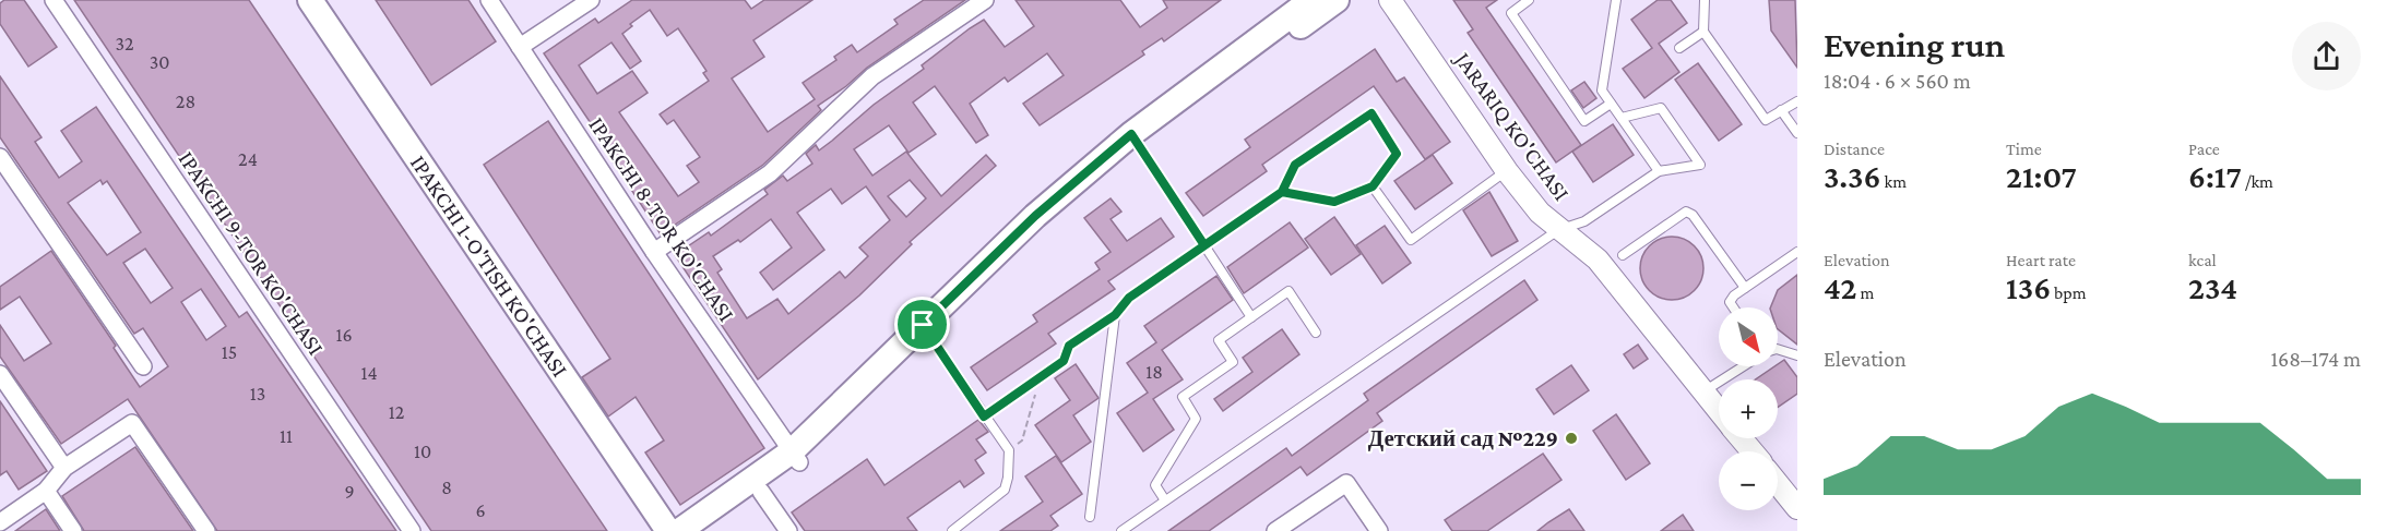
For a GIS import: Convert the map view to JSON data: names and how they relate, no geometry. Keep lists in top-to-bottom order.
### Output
{
  "streets": {
    "main road": ["IPAKCHI 1-O'TISH KO'CHASI"],
    "street": ["JARARIQ KO'CHASI", "IPAKCHI 8-TOR KO'CHASI", "IPAKCHI 9-TOR KO'CHASI"]
  },
  "places": ["Детский сад №229"],
  "house_numbers": [
    "32",
    "30",
    "28",
    "24",
    "16",
    "15",
    "18",
    "14",
    "13",
    "12",
    "11",
    "10",
    "8",
    "9",
    "6"
  ],
  "north": "bottom right",
  "page": {
    "heading": ["Evening run", "18:04 · 6 × 560 m"],
    "stats": [
      ["Distance", "3.36 km"],
      ["Time", "21:07"],
      ["Pace", "6:17 /km"],
      ["Elevation", "42 m"],
      ["Heart rate", "136 bpm"],
      ["kcal", "234"]
    ],
    "map_buttons": ["+", "−"],
    "chart": ["Elevation", "168–174 m"]
  }
}
